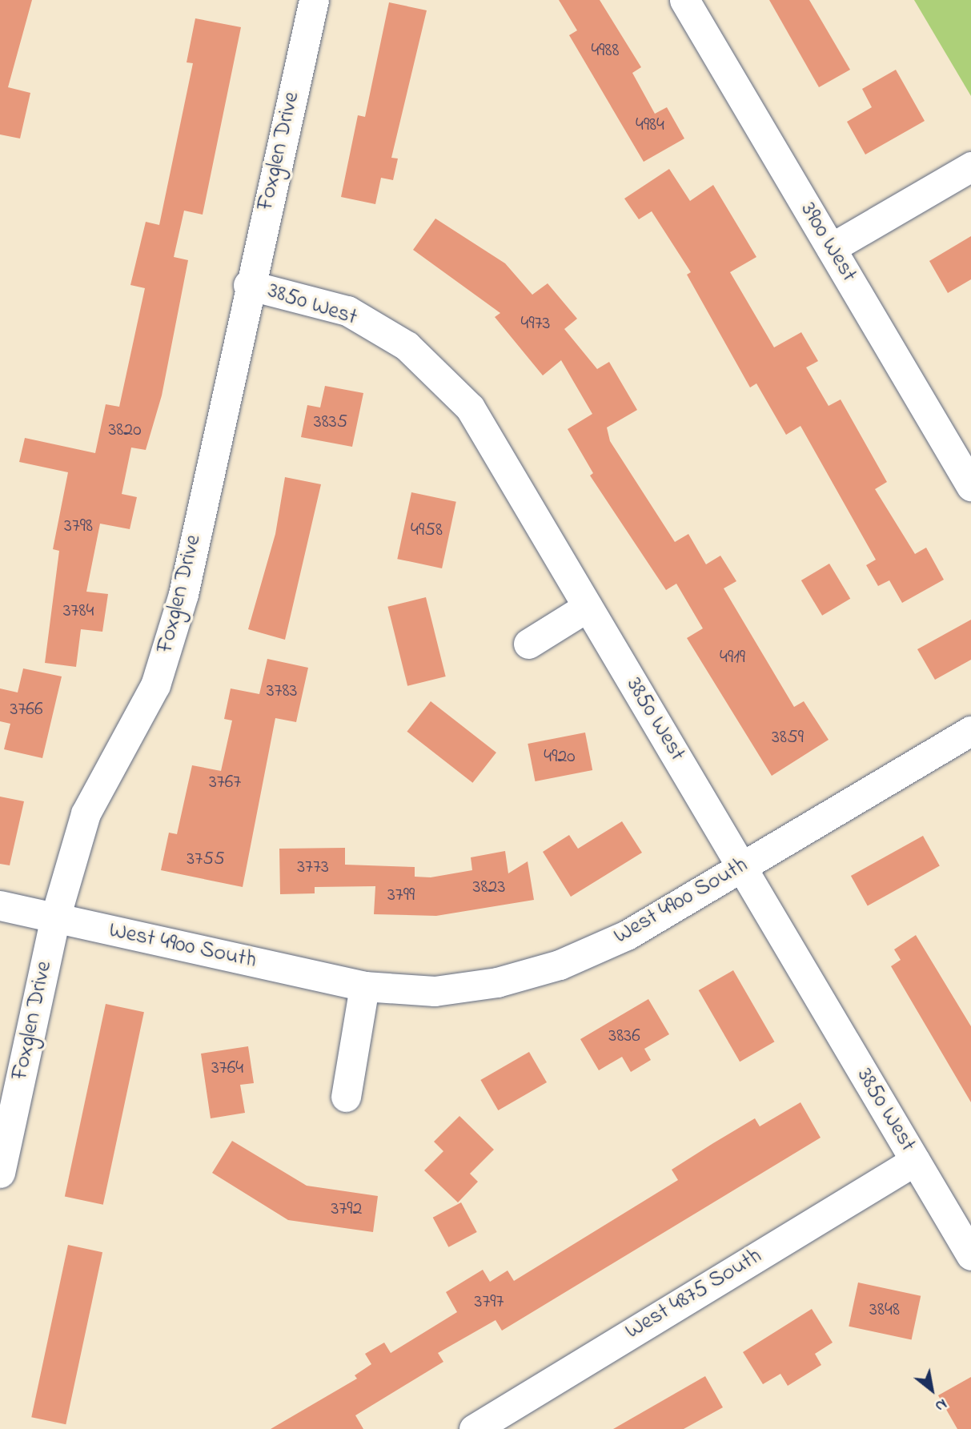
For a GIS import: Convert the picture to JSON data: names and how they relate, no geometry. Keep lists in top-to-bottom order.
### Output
{
  "streets": {
    "street": [
      "Foxglen Drive",
      "3900 West",
      "3850 West",
      "West 4900 South",
      "West 4875 South"
    ]
  },
  "crossings": [
    ["Foxglen Drive", "3850 West"],
    ["Foxglen Drive", "West 4900 South"],
    ["3850 West", "West 4900 South"],
    ["3850 West", "West 4875 South"]
  ],
  "house_numbers": [
    "4988",
    "4984",
    "4973",
    "3835",
    "3820",
    "3798",
    "4958",
    "3784",
    "4919",
    "3783",
    "3766",
    "3859",
    "4920",
    "3767",
    "3755",
    "3773",
    "3823",
    "3799",
    "3836",
    "3764",
    "3792",
    "3797",
    "3848"
  ],
  "north": "bottom right"
}
